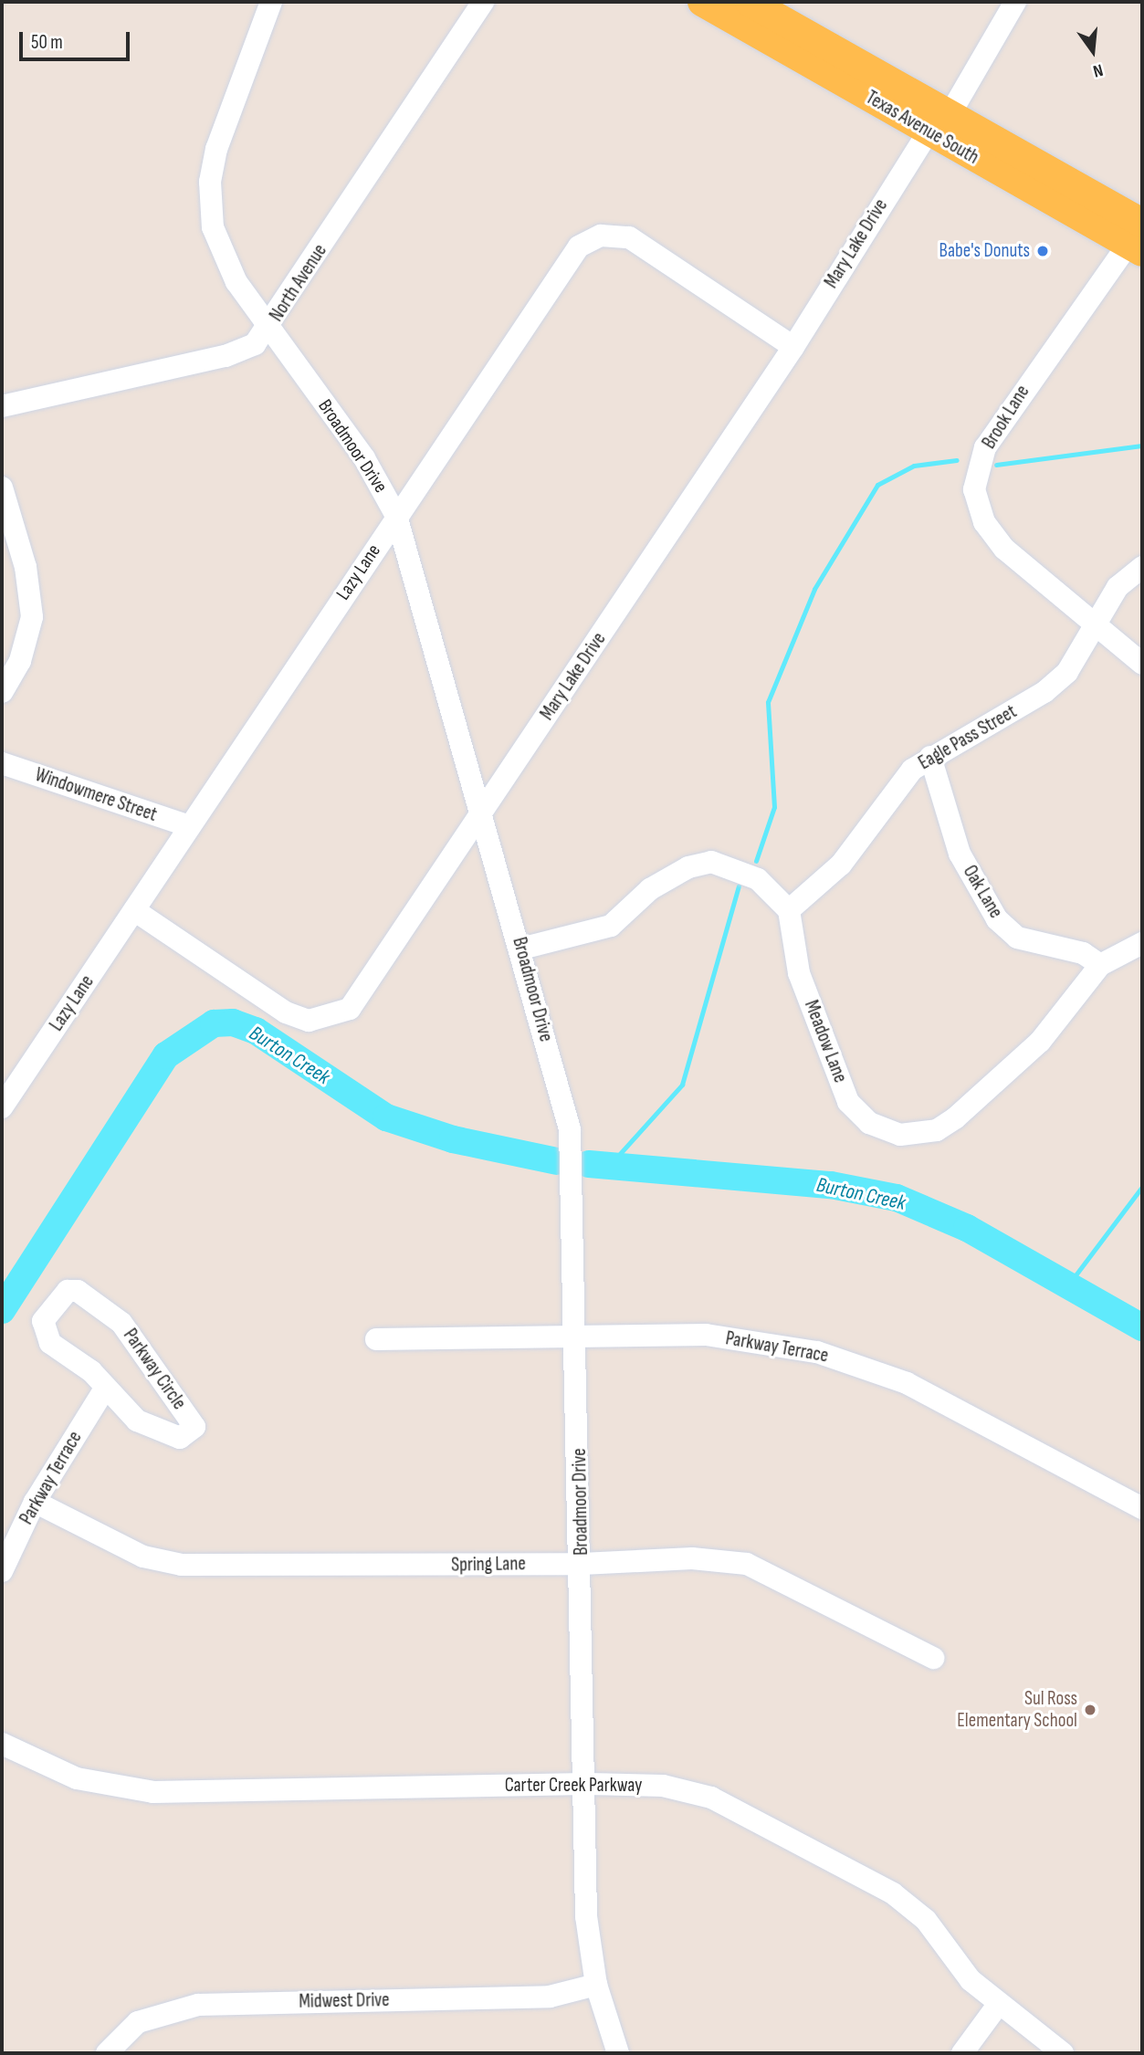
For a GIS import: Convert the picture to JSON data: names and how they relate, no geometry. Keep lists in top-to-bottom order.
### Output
{
  "streets": {
    "main road": ["Texas Avenue South"],
    "street": [
      "Mary Lake Drive",
      "North Avenue",
      "Brook Lane",
      "Broadmoor Drive",
      "Lazy Lane",
      "Eagle Pass Street",
      "Windowmere Street",
      "Oak Lane",
      "Meadow Lane",
      "Parkway Terrace",
      "Parkway Circle",
      "Spring Lane",
      "Carter Creek Parkway",
      "Midwest Drive"
    ]
  },
  "crossings": [
    ["Texas Avenue South", "Mary Lake Drive"],
    ["Texas Avenue South", "Brook Lane"],
    ["Mary Lake Drive", "Broadmoor Drive"],
    ["Mary Lake Drive", "Lazy Lane"],
    ["North Avenue", "Broadmoor Drive"],
    ["Brook Lane", "Eagle Pass Street"],
    ["Broadmoor Drive", "Lazy Lane"],
    ["Broadmoor Drive", "Parkway Terrace"],
    ["Broadmoor Drive", "Spring Lane"],
    ["Broadmoor Drive", "Carter Creek Parkway"],
    ["Broadmoor Drive", "Midwest Drive"],
    ["Lazy Lane", "Windowmere Street"],
    ["Eagle Pass Street", "Oak Lane"],
    ["Eagle Pass Street", "Meadow Lane"],
    ["Oak Lane", "Meadow Lane"],
    ["Parkway Terrace", "Parkway Circle"],
    ["Parkway Terrace", "Spring Lane"]
  ],
  "water": ["Burton Creek"],
  "places": ["Babe's Donuts", "Sul Ross Elementary School"],
  "scale_bar": "50 m",
  "north": "bottom"
}
